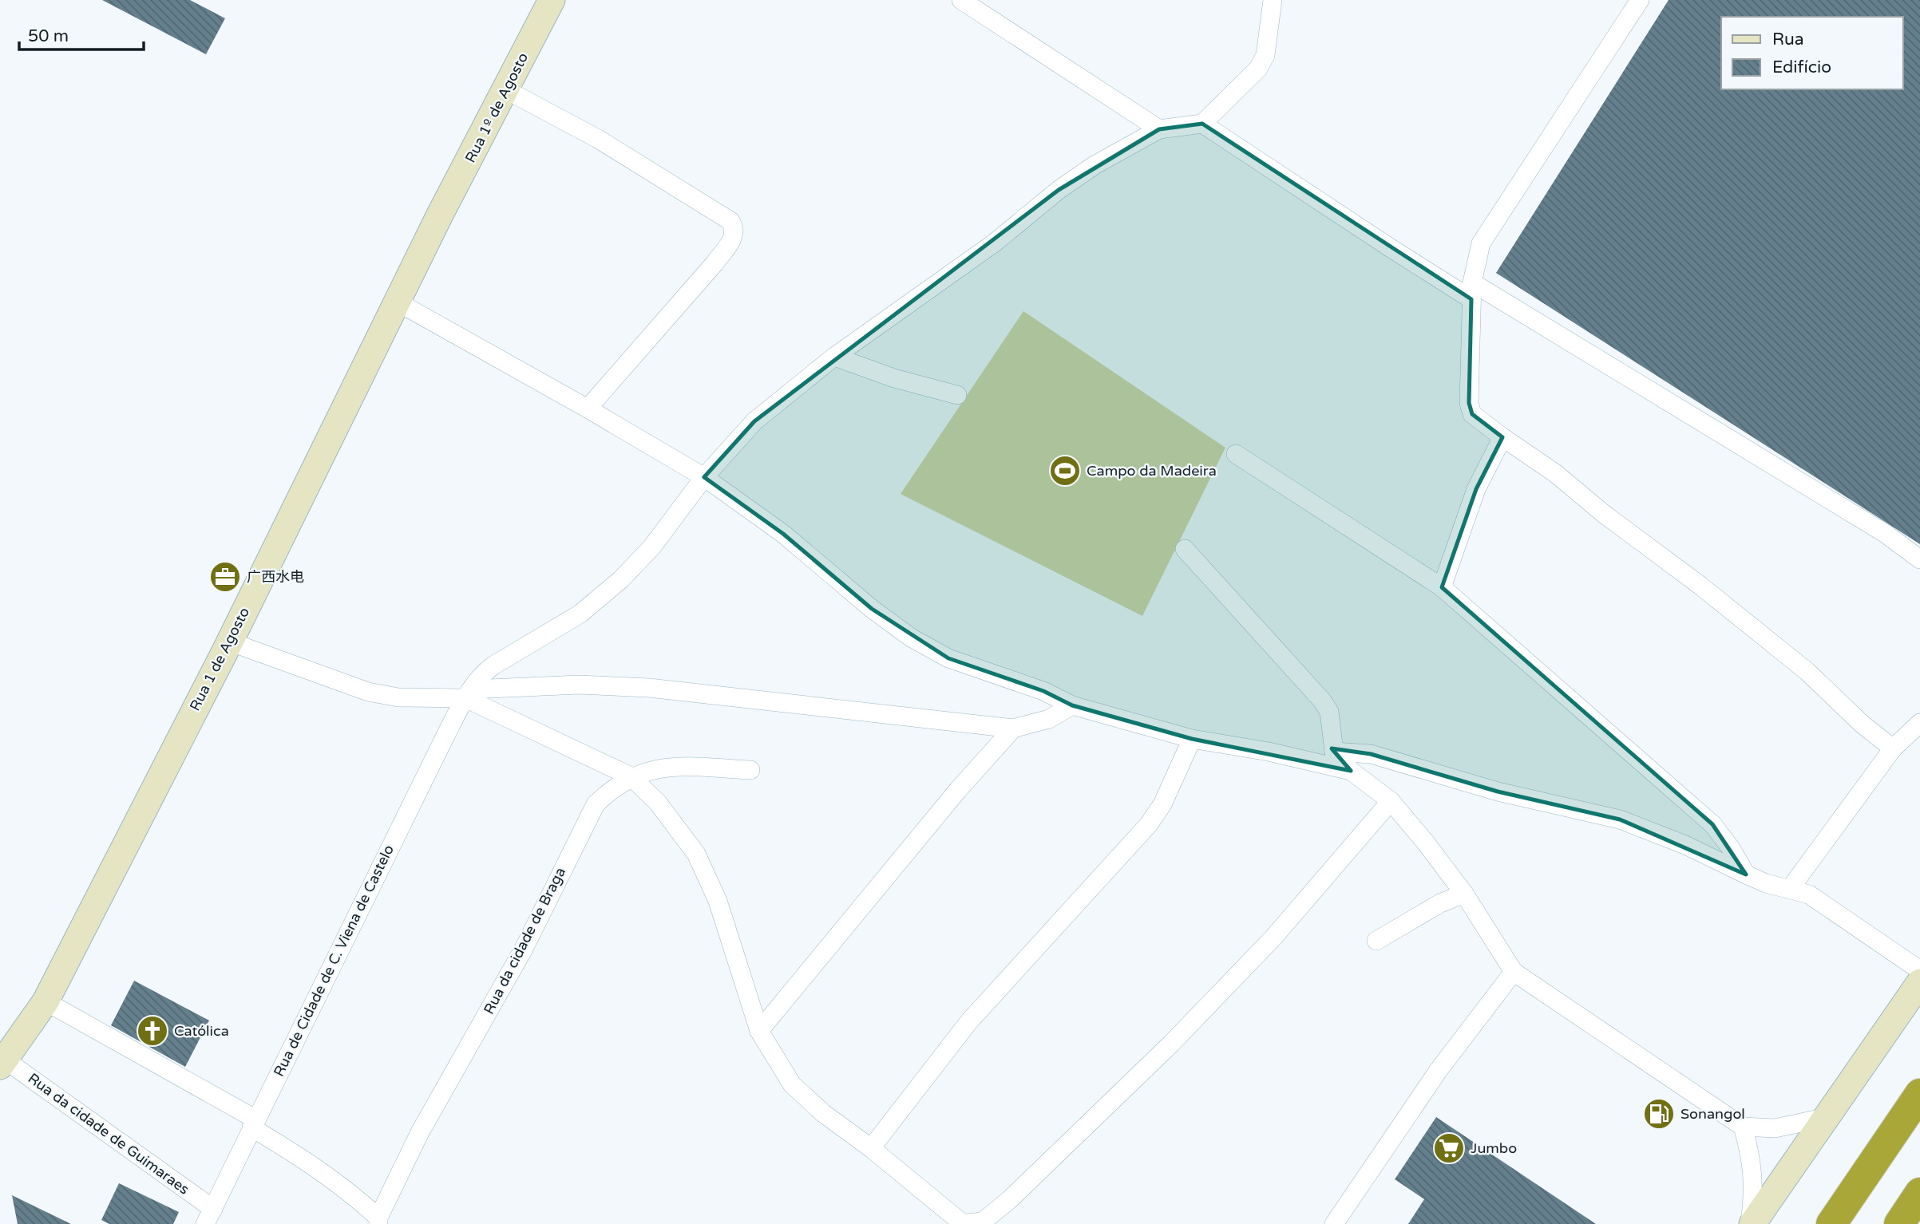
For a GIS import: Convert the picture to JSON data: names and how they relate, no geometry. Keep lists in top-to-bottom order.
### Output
{
  "streets": {
    "main road": ["Rua 1º de Agosto", "Rua 1 de Agosto"],
    "street": ["Rua da cidade de Braga", "Rua de Cidade de C. Viena de Castelo", "Rua da cidade de Guimaraes"]
  },
  "crossings": [
    ["Rua 1º de Agosto", "Rua 1 de Agosto"],
    ["Rua 1 de Agosto", "Rua da cidade de Guimaraes"],
    ["Rua de Cidade de C. Viena de Castelo", "Rua da cidade de Guimaraes"]
  ],
  "places": {
    "sports": ["Campo da Madeira"],
    "office": ["广西水电"],
    "church": ["Católica"],
    "fuel station": ["Sonangol"],
    "supermarket": ["Jumbo"]
  },
  "legend": ["Rua", "Edifício"],
  "scale_bar": "50 m"
}
